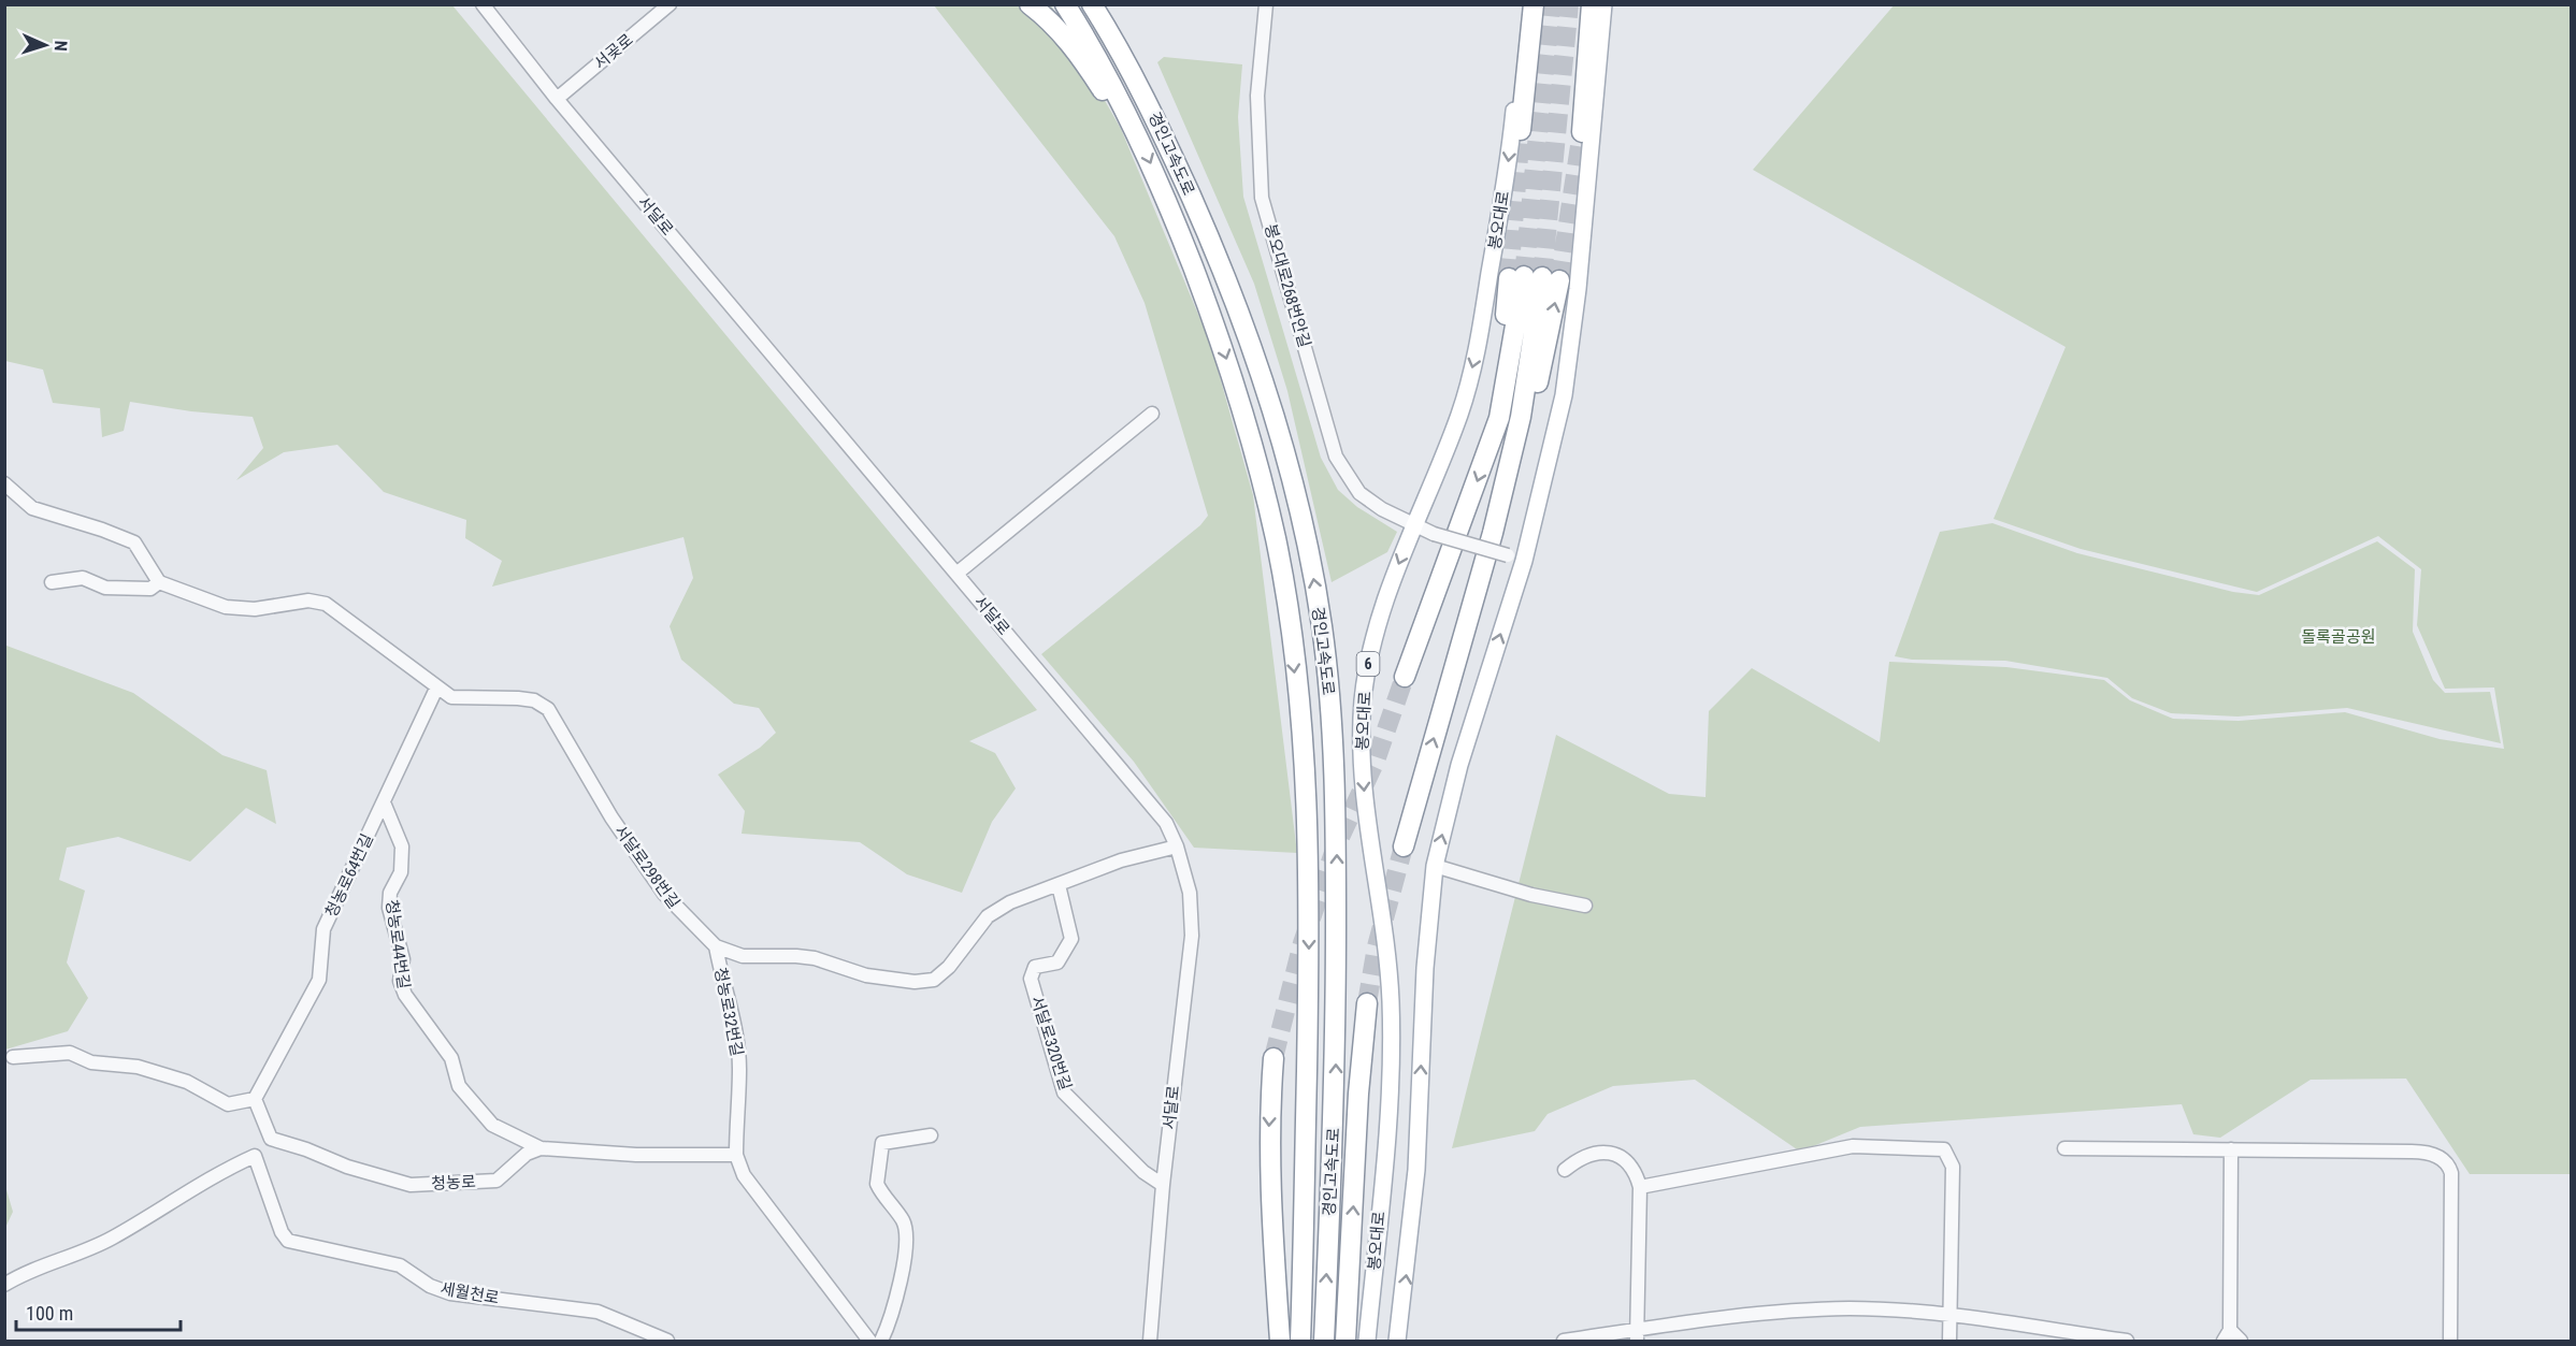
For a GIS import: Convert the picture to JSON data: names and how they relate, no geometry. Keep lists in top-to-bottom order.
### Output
{
  "streets": {
    "highway": ["경인고속도로"],
    "main road": ["봉오대로", "6"],
    "street": [
      "서곶로",
      "서달로",
      "봉오대로268번안길",
      "서달로298번길",
      "청농로64번길",
      "청농로44번길",
      "청농로32번길",
      "서달로320번길",
      "청농로",
      "세월천로"
    ]
  },
  "crossings": [
    ["서곶로", "서달로"],
    ["서달로", "서달로298번길"],
    ["서달로", "서달로320번길"],
    ["봉오대로", "봉오대로268번안길"],
    ["서달로298번길", "청농로64번길"],
    ["서달로298번길", "청농로32번길"],
    ["서달로298번길", "서달로320번길"],
    ["청농로64번길", "청농로44번길"],
    ["청농로44번길", "청농로"]
  ],
  "parks": ["돌록골공원"],
  "scale_bar": "100 m",
  "north": "right"
}
